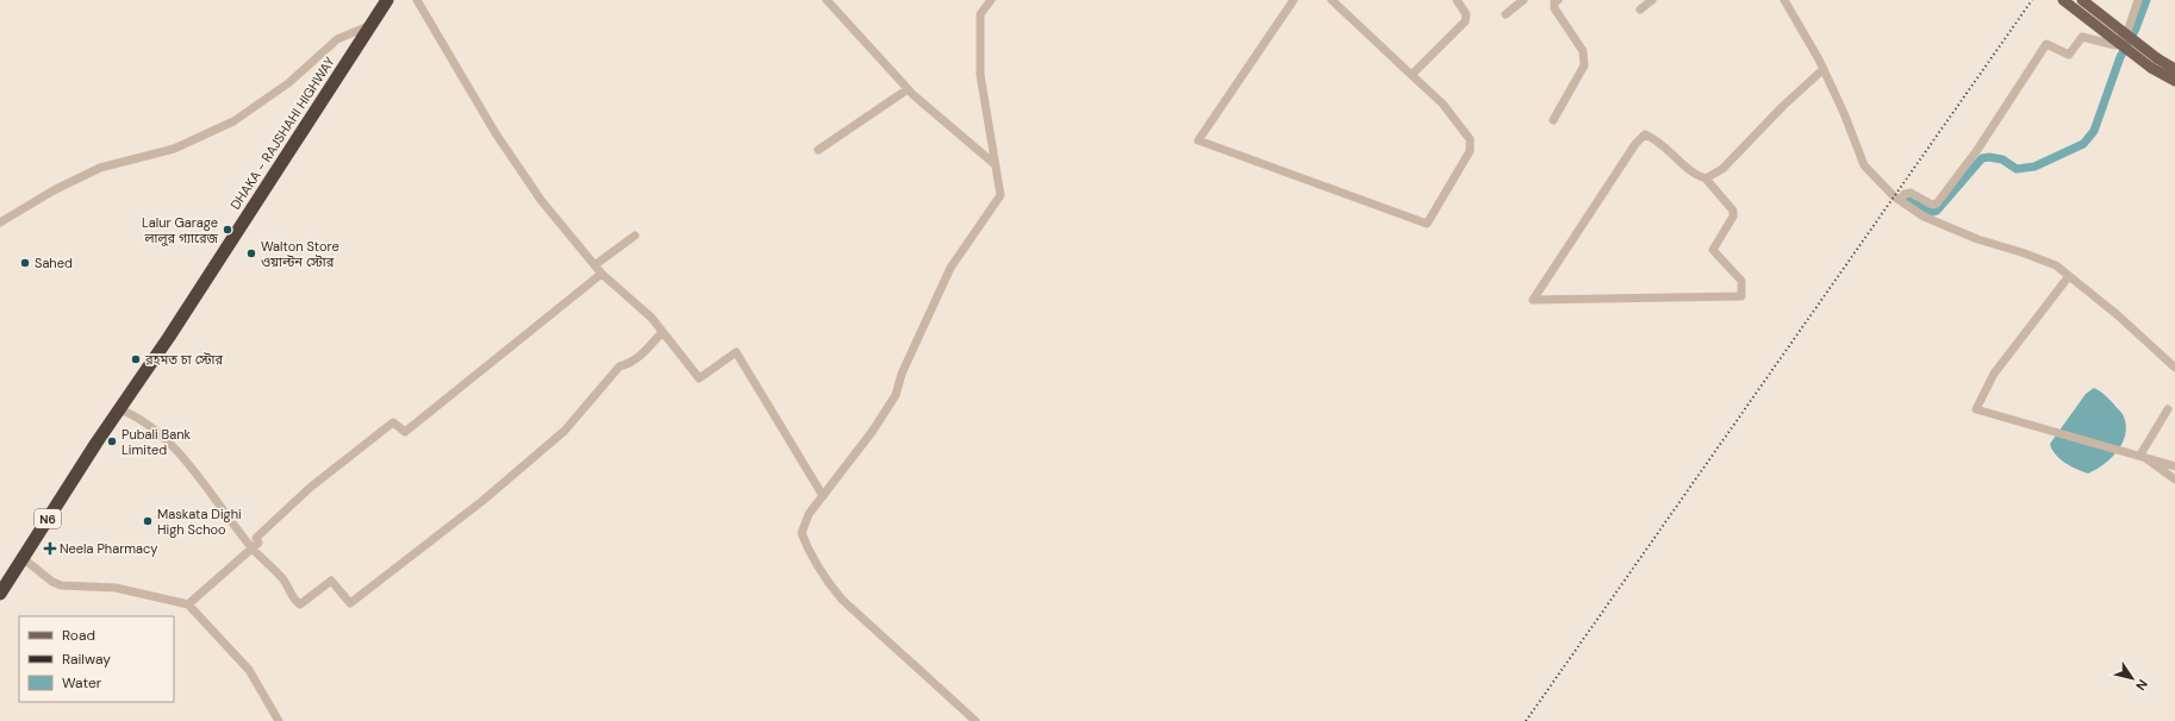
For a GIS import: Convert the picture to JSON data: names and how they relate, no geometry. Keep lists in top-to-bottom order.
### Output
{
  "streets": {
    "highway": ["DHAKA - RAJSHAHI HIGHWAY", "N6"]
  },
  "places": {
    "other": [
      "Lalur Garage লালুর গ্যারেজ",
      "Walton Store ওয়াল্টন স্টোর",
      "Sahed",
      "রহমত চা স্টোর",
      "Pubali Bank Limited",
      "Maskata Dighi High Schoo"
    ],
    "health": ["Neela Pharmacy"]
  },
  "legend": ["Road", "Railway", "Water"],
  "north": "bottom right"
}
